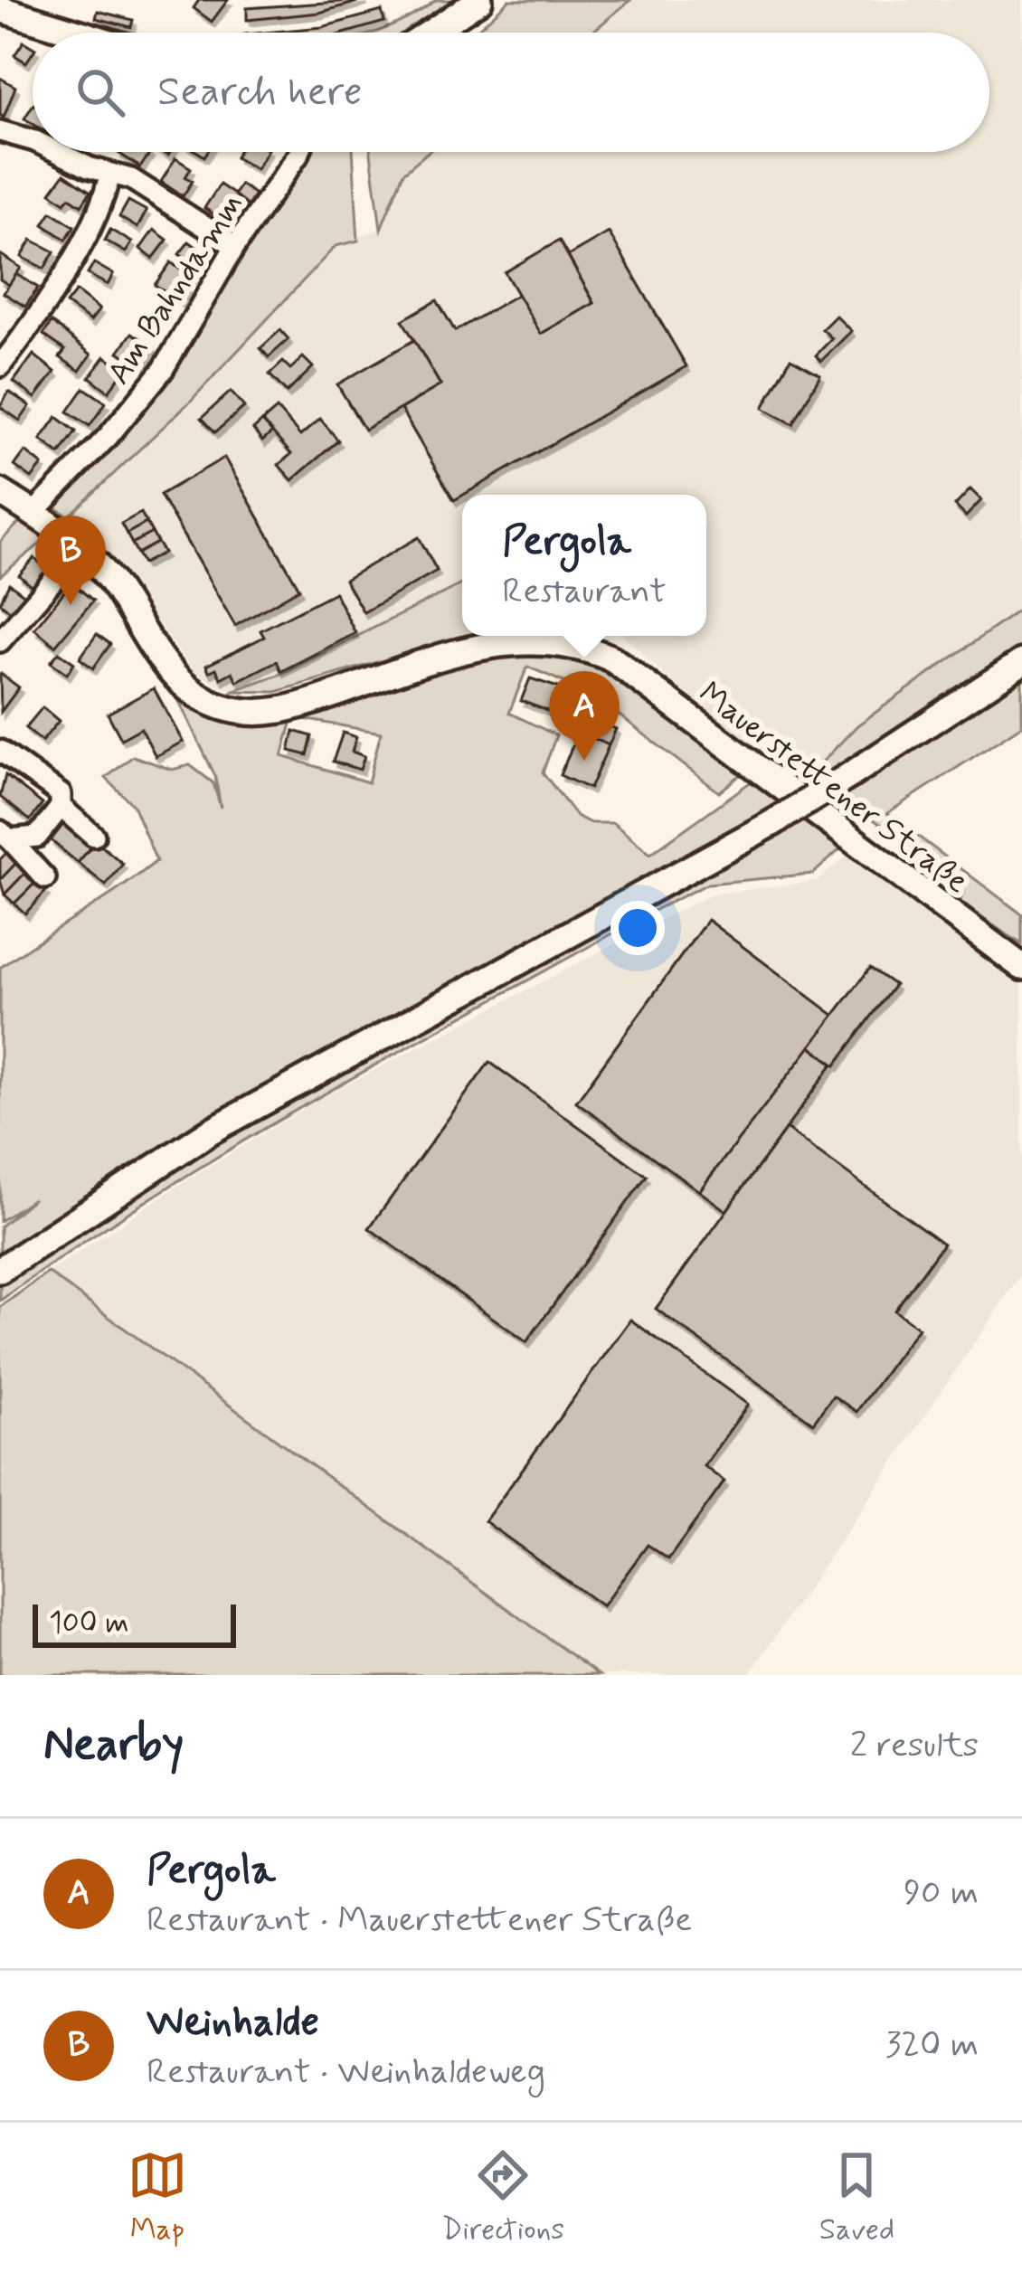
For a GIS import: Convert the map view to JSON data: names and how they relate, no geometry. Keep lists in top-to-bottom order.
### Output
{
  "streets": {
    "main road": ["Mauerstettener Straße"],
    "street": ["Am Bahndamm"]
  },
  "crossings": [
    ["Am Bahndamm", "Mauerstettener Straße"]
  ],
  "scale_bar": "100 m",
  "page": {
    "search": "Search here",
    "popup": ["Pergola", "Restaurant"],
    "pins": ["B", "A"],
    "scale": "100 m",
    "heading": ["Nearby", "2 results"],
    "list": [
      {
        "mark": "A",
        "name": "Pergola",
        "note": "Restaurant · Mauerstettener Straße",
        "value": "90 m"
      },
      {
        "mark": "B",
        "name": "Weinhalde",
        "note": "Restaurant · Weinhaldeweg",
        "value": "320 m"
      }
    ],
    "nav": ["Map", "Directions", "Saved"]
  }
}
